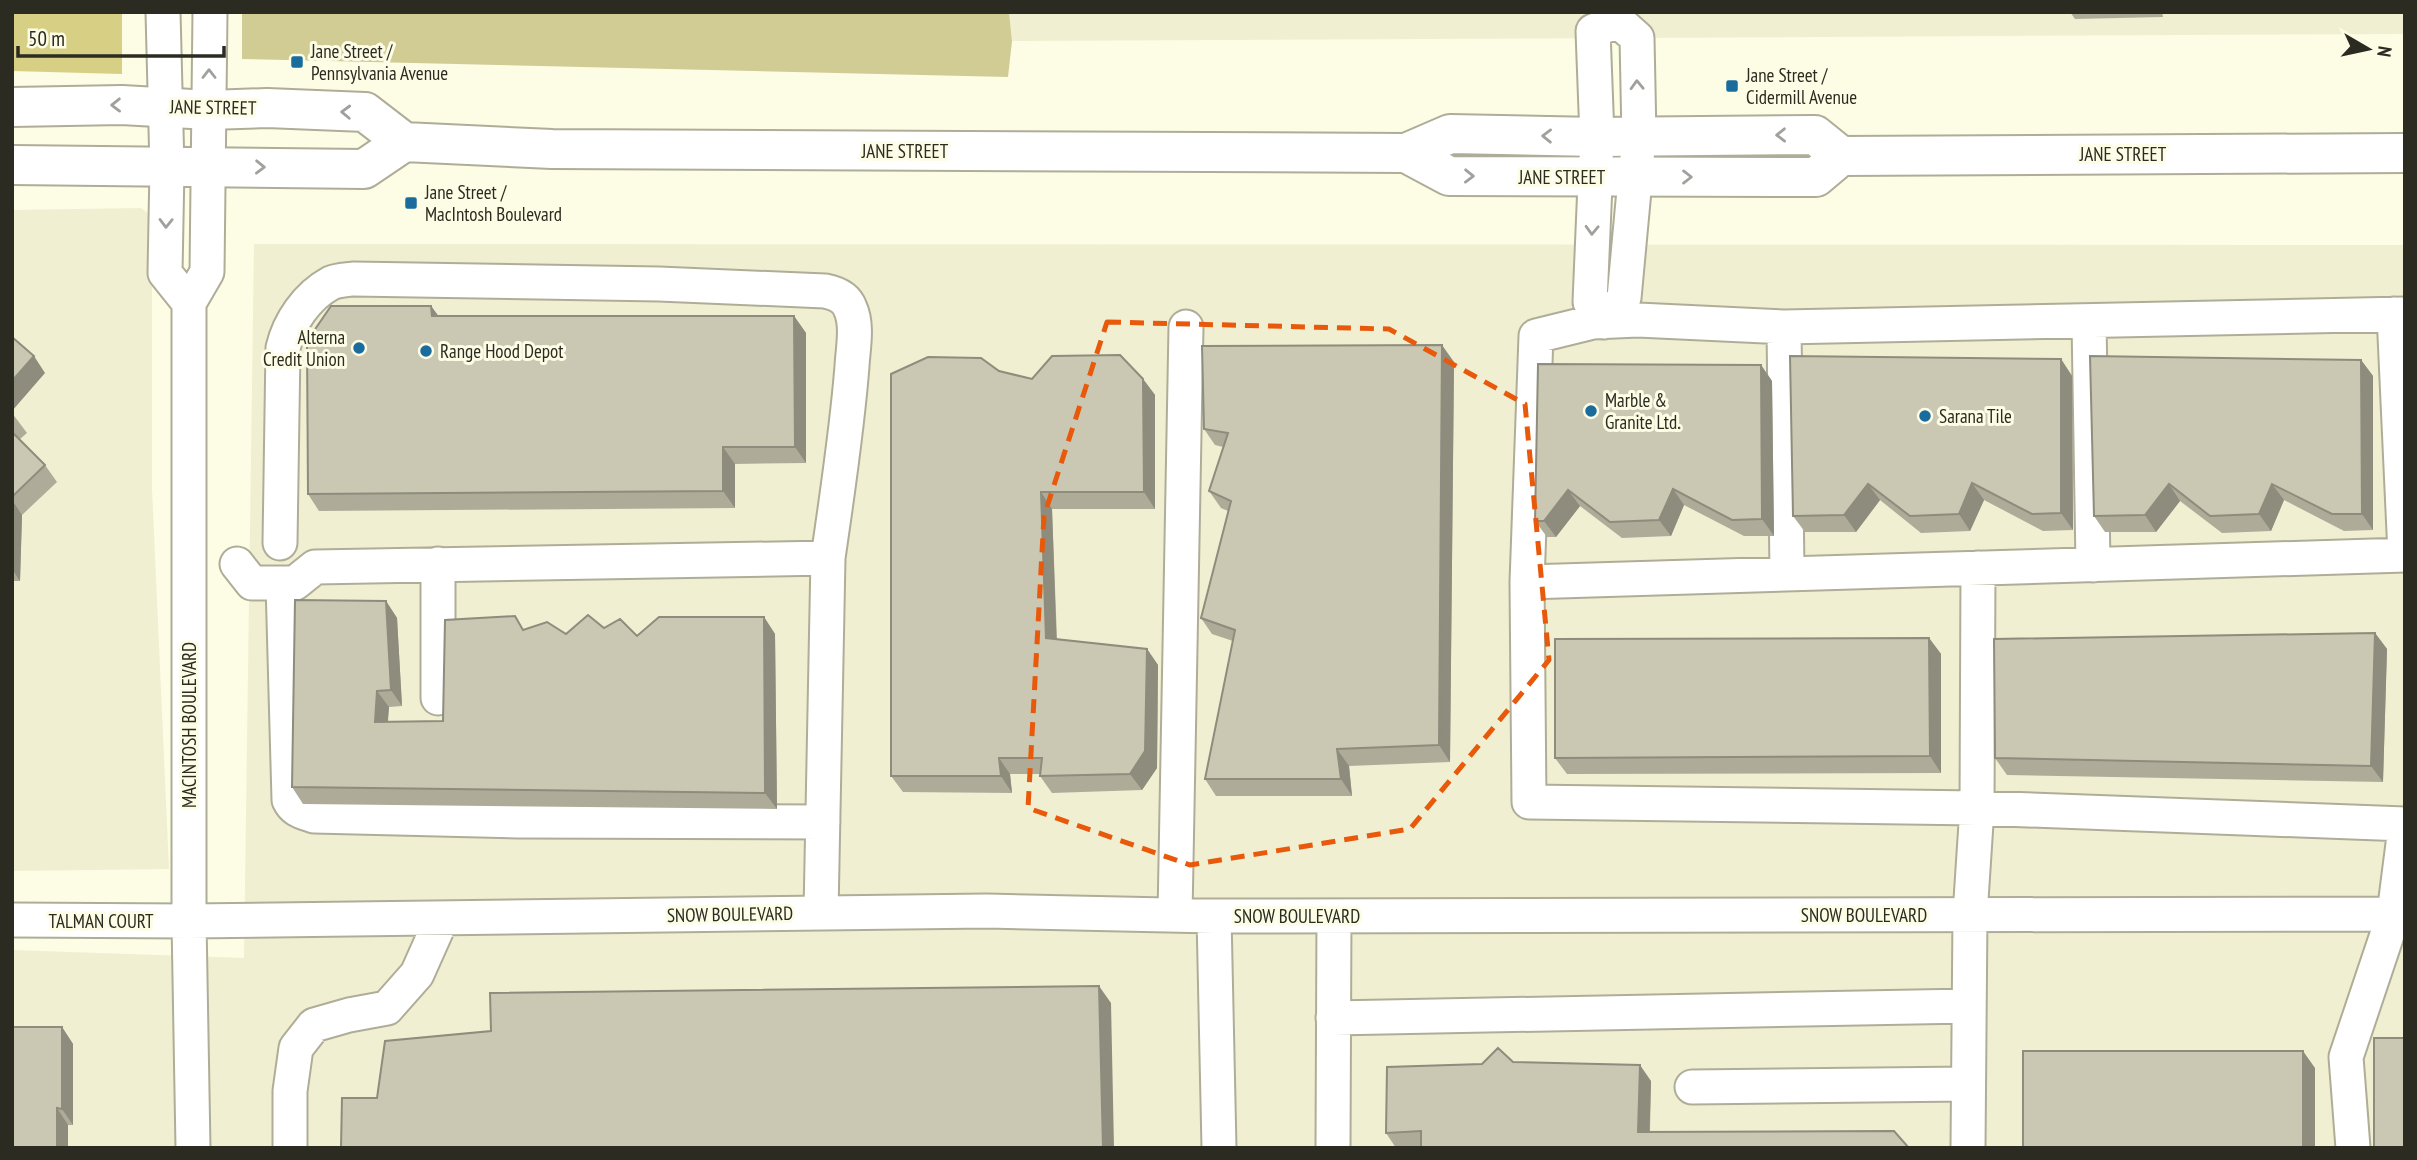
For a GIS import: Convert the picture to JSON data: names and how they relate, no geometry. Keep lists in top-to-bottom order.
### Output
{
  "streets": {
    "main road": ["JANE STREET"],
    "street": ["MACINTOSH BOULEVARD", "SNOW BOULEVARD", "TALMAN COURT"]
  },
  "crossings": [
    ["MACINTOSH BOULEVARD", "SNOW BOULEVARD"],
    ["MACINTOSH BOULEVARD", "TALMAN COURT"],
    ["SNOW BOULEVARD", "TALMAN COURT"]
  ],
  "places": {
    "transit": ["Jane Street / Pennsylvania Avenue", "Jane Street / Cidermill Avenue", "Jane Street / MacIntosh Boulevard"],
    "other": [
      "Alterna Credit Union",
      "Range Hood Depot",
      "Marble & Granite Ltd.",
      "Sarana Tile"
    ]
  },
  "scale_bar": "50 m",
  "north": "right"
}
